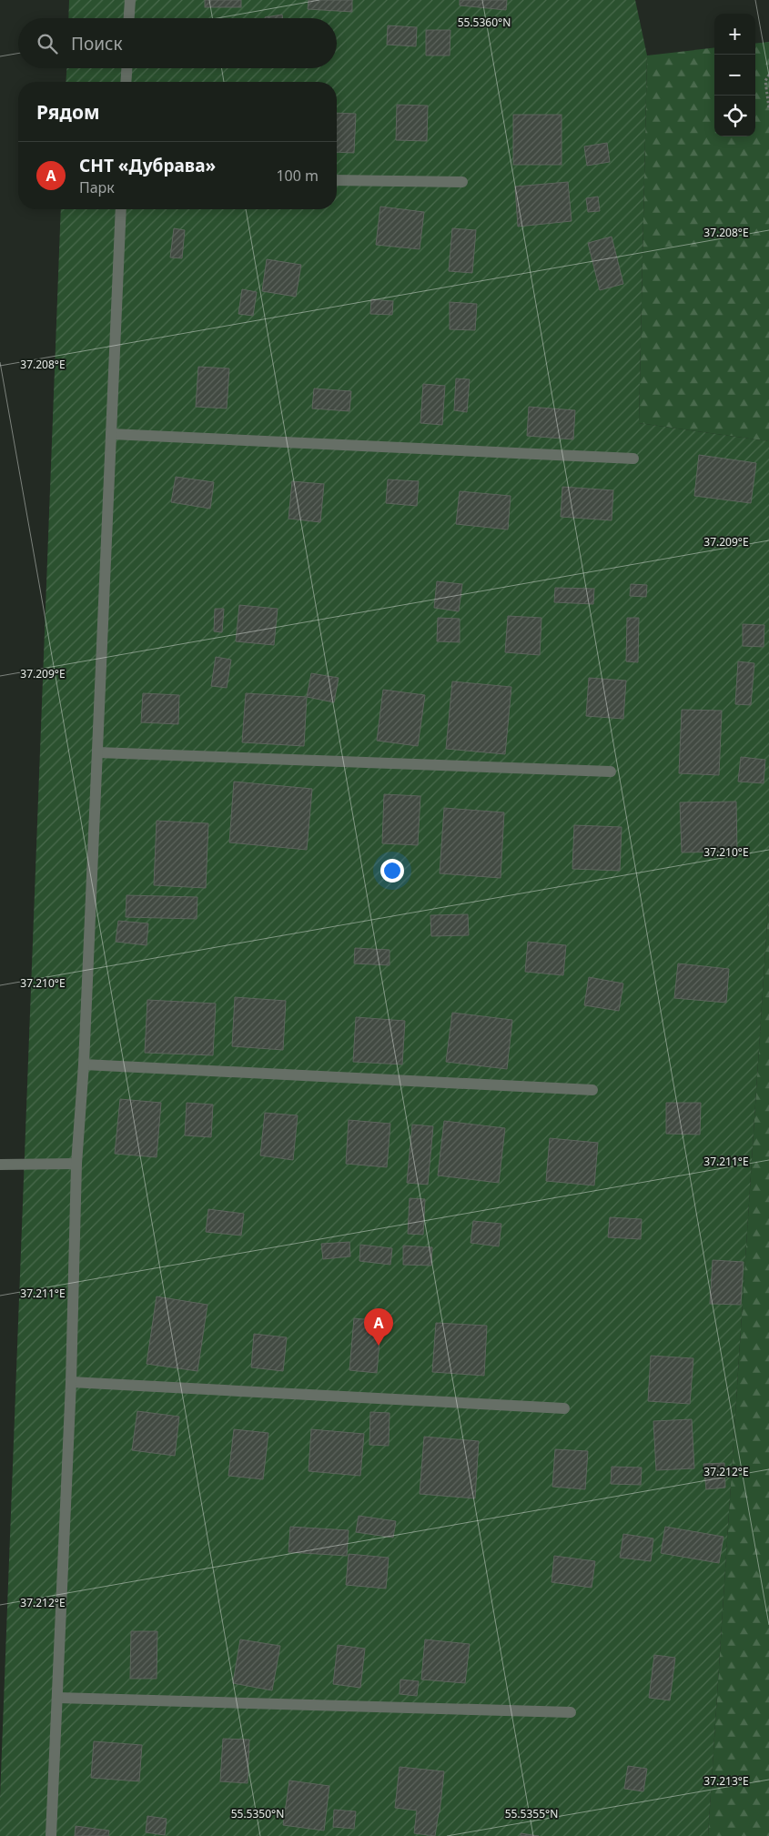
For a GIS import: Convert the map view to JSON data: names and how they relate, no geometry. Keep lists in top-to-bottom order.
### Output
{
  "page": {
    "map_buttons": ["+", "−"],
    "search": "Поиск",
    "heading": "Рядом",
    "list": [
      {
        "mark": "A",
        "name": "СНТ «Дубрава»",
        "note": "Парк",
        "value": "100 m"
      }
    ],
    "pins": "A"
  },
  "coordinates": [
    "55.5360°N",
    "37.208°E",
    "37.209°E",
    "37.210°E",
    "37.211°E",
    "37.212°E",
    "37.213°E",
    "55.5350°N",
    "55.5355°N"
  ]
}
